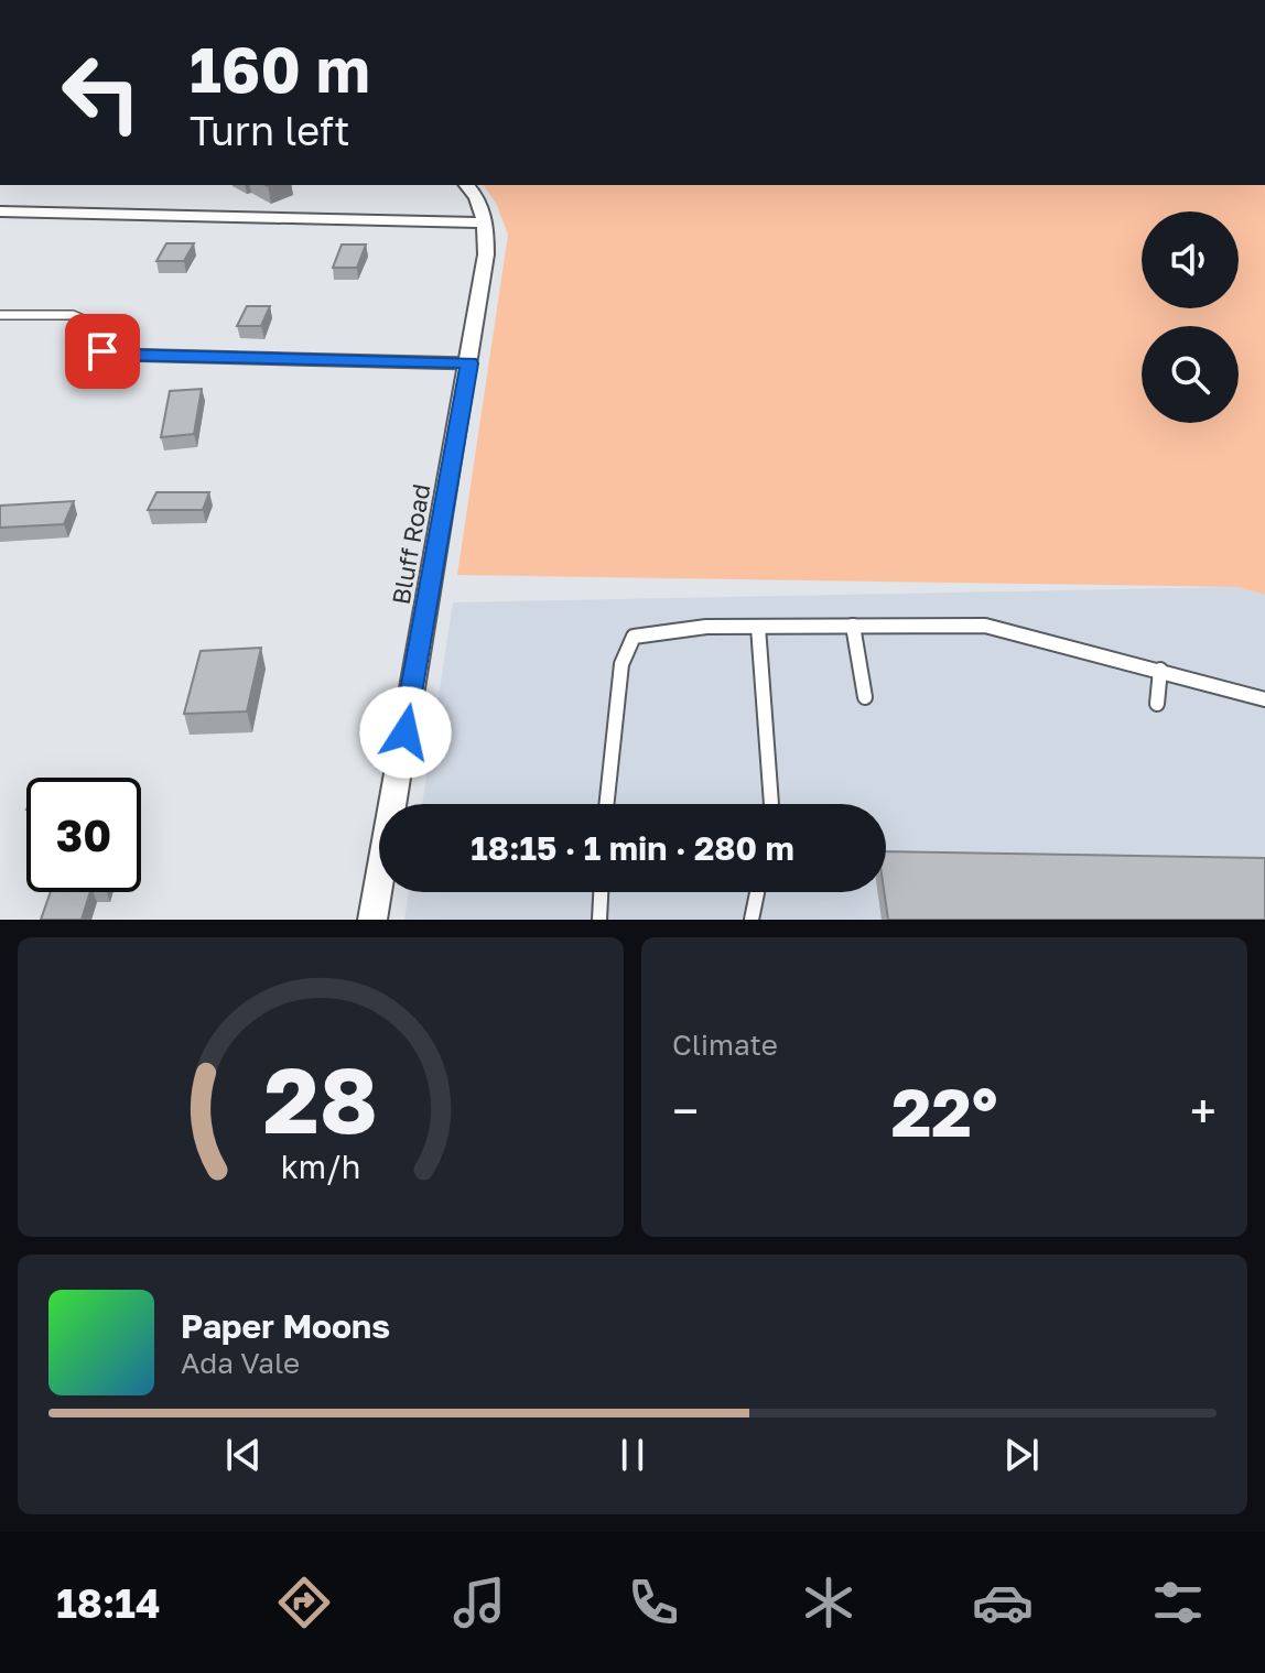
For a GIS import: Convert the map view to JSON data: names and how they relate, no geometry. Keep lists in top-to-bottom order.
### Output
{
  "streets": {
    "street": ["Bluff Road"]
  },
  "page": {
    "turn": ["160 m", "Turn left"],
    "limit": "30",
    "trip": "18:15 · 1 min · 280 m",
    "tile": "Climate",
    "heat": ["−", "22°", "+"],
    "song": ["Paper Moons", "Ada Vale"],
    "tabs": "18:14",
    "gauge": ["28", "km/h"]
  }
}
